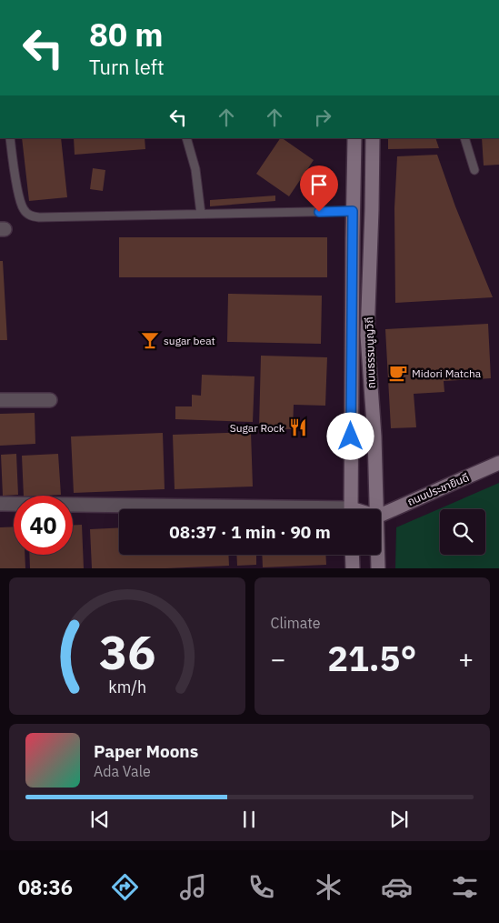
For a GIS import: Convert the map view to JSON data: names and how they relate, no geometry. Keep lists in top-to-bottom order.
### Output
{
  "streets": {
    "street": ["ถนนธรรมนูญวิถี", "ถนนประชายินดี"]
  },
  "places": {
    "bar": ["sugar beat"],
    "cafe": ["Midori Matcha"],
    "restaurant": ["Sugar Rock"]
  },
  "page": {
    "turn": ["80 m", "Turn left"],
    "limit": "40",
    "trip": "08:37 · 1 min · 90 m",
    "tile": "Climate",
    "heat": ["−", "21.5°", "+"],
    "song": ["Paper Moons", "Ada Vale"],
    "tabs": "08:36",
    "gauge": ["36", "km/h"]
  }
}
